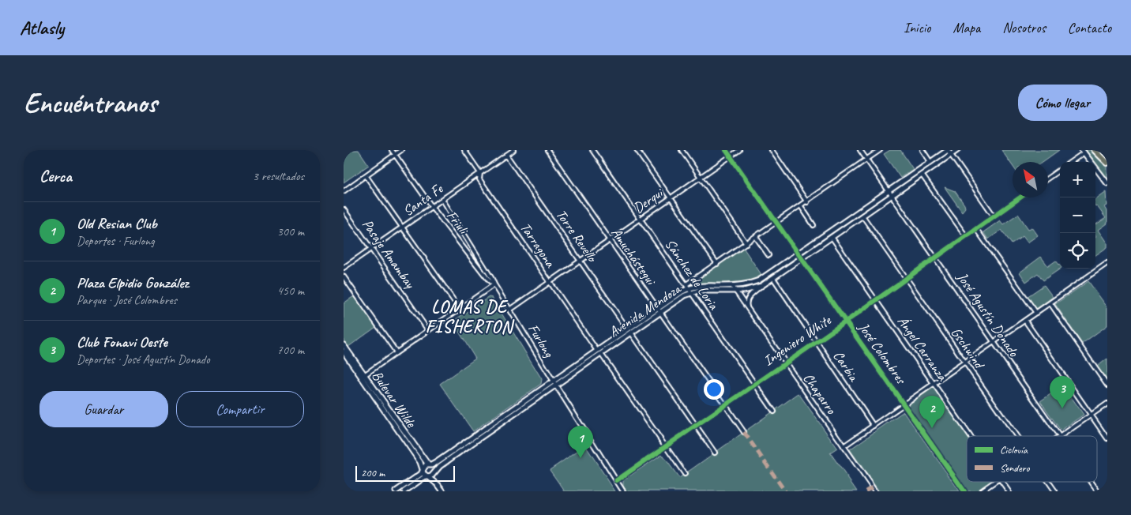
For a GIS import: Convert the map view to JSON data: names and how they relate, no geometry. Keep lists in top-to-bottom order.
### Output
{
  "streets": {
    "main road": ["Avenida Mendoza", "Bulevar Wilde"],
    "street": [
      "Santa Fe",
      "Derqui",
      "Friuli",
      "Torre Revello",
      "Tarragona",
      "Pasaje Amambay",
      "Amuchástegui",
      "Sánchez de Loria",
      "José Agustín Donado",
      "Furlong",
      "Ingeniero White",
      "Gschwind",
      "Ángel Carranza",
      "José Colombres",
      "Carbia",
      "Chaparro"
    ]
  },
  "crossings": [
    ["Santa Fe", "Friuli"],
    ["Santa Fe", "Torre Revello"],
    ["Santa Fe", "Tarragona"],
    ["Santa Fe", "Pasaje Amambay"],
    ["Santa Fe", "Furlong"],
    ["Derqui", "Torre Revello"],
    ["Derqui", "Tarragona"],
    ["Derqui", "Amuchástegui"],
    ["Derqui", "Sánchez de Loria"],
    ["Derqui", "Furlong"],
    ["Derqui", "José Colombres"],
    ["Friuli", "Furlong"],
    ["Torre Revello", "Avenida Mendoza"],
    ["Torre Revello", "Ingeniero White"],
    ["Tarragona", "Avenida Mendoza"],
    ["Tarragona", "Ingeniero White"],
    ["Amuchástegui", "Avenida Mendoza"],
    ["Amuchástegui", "Ingeniero White"],
    ["Sánchez de Loria", "Avenida Mendoza"],
    ["Sánchez de Loria", "Ingeniero White"],
    ["Avenida Mendoza", "José Agustín Donado"],
    ["Avenida Mendoza", "Furlong"],
    ["Avenida Mendoza", "Gschwind"],
    ["Avenida Mendoza", "Ángel Carranza"],
    ["Avenida Mendoza", "José Colombres"],
    ["Avenida Mendoza", "Carbia"],
    ["Avenida Mendoza", "Chaparro"],
    ["Avenida Mendoza", "Bulevar Wilde"],
    ["José Agustín Donado", "Ingeniero White"],
    ["Furlong", "Ingeniero White"],
    ["Ingeniero White", "Gschwind"],
    ["Ingeniero White", "Ángel Carranza"],
    ["Ingeniero White", "José Colombres"],
    ["Ingeniero White", "Carbia"],
    ["Ingeniero White", "Chaparro"]
  ],
  "districts": ["LOMAS DE FISHERTON"],
  "legend": ["Ciclovía", "Sendero"],
  "scale_bar": "200 m",
  "north": "top left",
  "page": {
    "header": "Atlasly",
    "nav": [
      "Inicio",
      "Mapa",
      "Nosotros",
      "Contacto"
    ],
    "buttons": [
      "Cómo llegar",
      ["Guardar", "Compartir"]
    ],
    "title": "Encuéntranos",
    "heading": ["Cerca", "3 resultados"],
    "map_buttons": ["+", "−"],
    "list": [
      {
        "mark": "1",
        "name": "Old Resian Club",
        "note": "Deportes · Furlong",
        "value": "300 m"
      },
      {
        "mark": "2",
        "name": "Plaza Elpidio González",
        "note": "Parque · José Colombres",
        "value": "450 m"
      },
      {
        "mark": "3",
        "name": "Club Fonavi Oeste",
        "note": "Deportes · José Agustín Donado",
        "value": "700 m"
      }
    ],
    "pins": ["3", "2", "1"],
    "scale": "200 m"
  }
}
